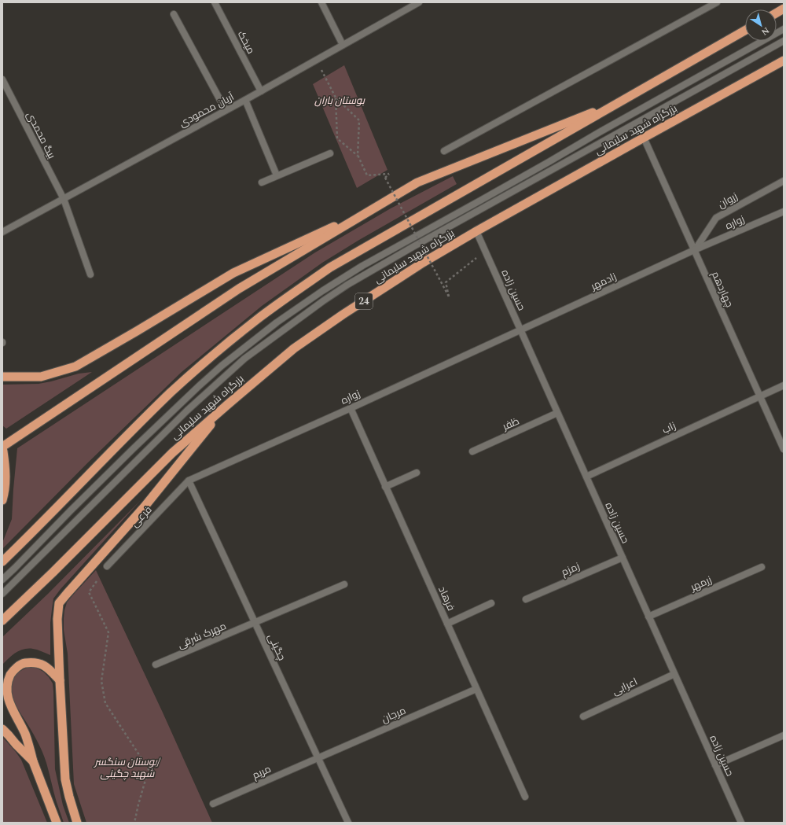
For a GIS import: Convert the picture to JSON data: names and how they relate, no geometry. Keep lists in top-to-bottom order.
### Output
{
  "streets": {
    "highway": ["بزرگراه شهید سلیمانی", "24"],
    "street": [
      "میخک",
      "آریان محمودی",
      "بیگ محمدی",
      "زروان",
      "زواره",
      "زادمهر",
      "چهاردهم",
      "حسین زاده",
      "ظفر",
      "زاب",
      "فرعی",
      "زمزم",
      "زرمهر",
      "فرهاد",
      "مهرک شرقی",
      "چگینی",
      "اعرابی",
      "مرجان",
      "مریم"
    ]
  },
  "crossings": [
    ["میخک", "آریان محمودی"],
    ["آریان محمودی", "بیگ محمدی"],
    ["بزرگراه شهید سلیمانی", "چهاردهم"],
    ["بزرگراه شهید سلیمانی", "حسین زاده"],
    ["زروان", "زواره"],
    ["زروان", "زادمهر"],
    ["زروان", "چهاردهم"],
    ["زواره", "زادمهر"],
    ["زواره", "چهاردهم"],
    ["زواره", "حسین زاده"],
    ["زواره", "فرعی"],
    ["زواره", "فرهاد"],
    ["زواره", "چگینی"],
    ["زادمهر", "چهاردهم"],
    ["زادمهر", "حسین زاده"],
    ["چهاردهم", "زاب"],
    ["حسین زاده", "ظفر"],
    ["حسین زاده", "زاب"],
    ["حسین زاده", "زمزم"],
    ["حسین زاده", "زرمهر"],
    ["حسین زاده", "اعرابی"],
    ["فرعی", "چگینی"],
    ["فرهاد", "مرجان"],
    ["مهرک شرقی", "چگینی"],
    ["چگینی", "مرجان"],
    ["چگینی", "مریم"],
    ["مرجان", "مریم"]
  ],
  "parks": ["بوستان باران", "بوستان سنگسر/ شهید چگینی"],
  "north": "bottom right"
}
